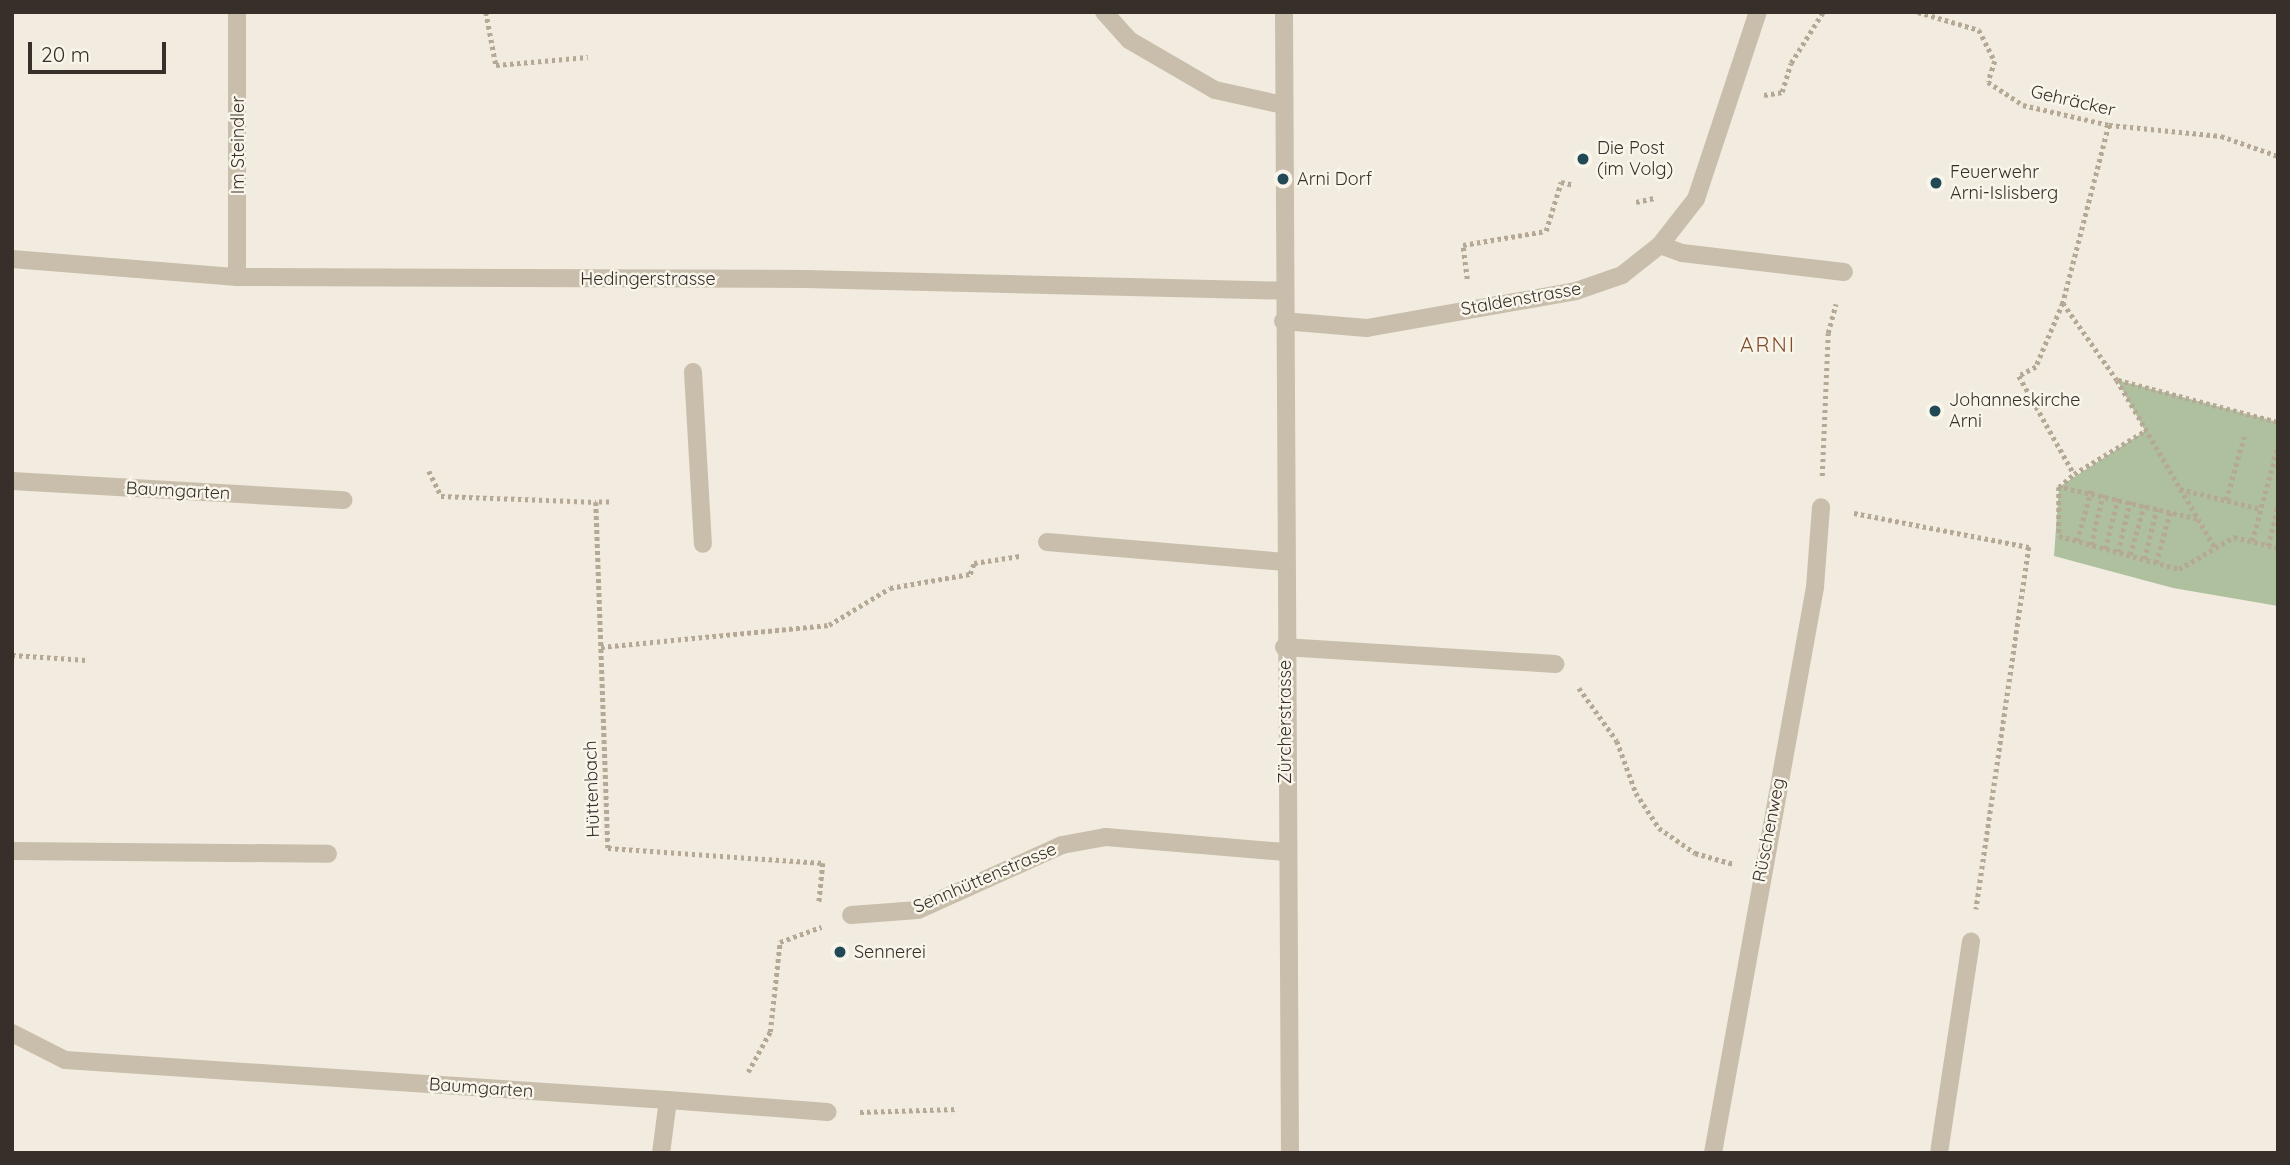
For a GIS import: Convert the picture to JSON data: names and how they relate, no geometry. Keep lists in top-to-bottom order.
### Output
{
  "streets": {
    "street": [
      "Im Steindler",
      "Hedingerstrasse",
      "Staldenstrasse",
      "Baumgarten",
      "Zürcherstrasse",
      "Rüschenweg",
      "Sennhüttenstrasse"
    ],
    "path": ["Gehräcker", "Hüttenbach"]
  },
  "crossings": [
    ["Im Steindler", "Hedingerstrasse"],
    ["Hedingerstrasse", "Zürcherstrasse"],
    ["Staldenstrasse", "Zürcherstrasse"],
    ["Zürcherstrasse", "Sennhüttenstrasse"]
  ],
  "districts": ["ARNI"],
  "places": [
    "Die Post (im Volg)",
    "Arni Dorf",
    "Feuerwehr Arni-Islisberg",
    "Johanneskirche Arni",
    "Sennerei"
  ],
  "scale_bar": "20 m"
}
